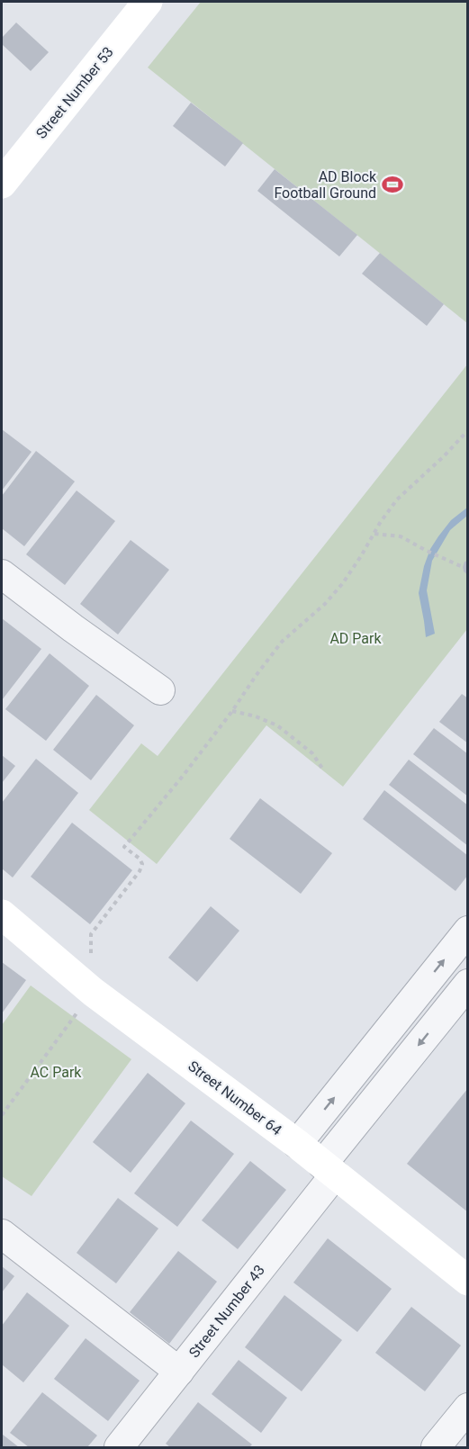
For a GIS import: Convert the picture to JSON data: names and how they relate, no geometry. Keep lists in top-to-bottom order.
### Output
{
  "streets": {
    "street": ["Street Number 53", "Street Number 64", "Street Number 43"]
  },
  "crossings": [
    ["Street Number 64", "Street Number 43"]
  ],
  "parks": ["AD Park", "AC Park"],
  "places": {
    "sports": ["AD Block Football Ground"]
  }
}
